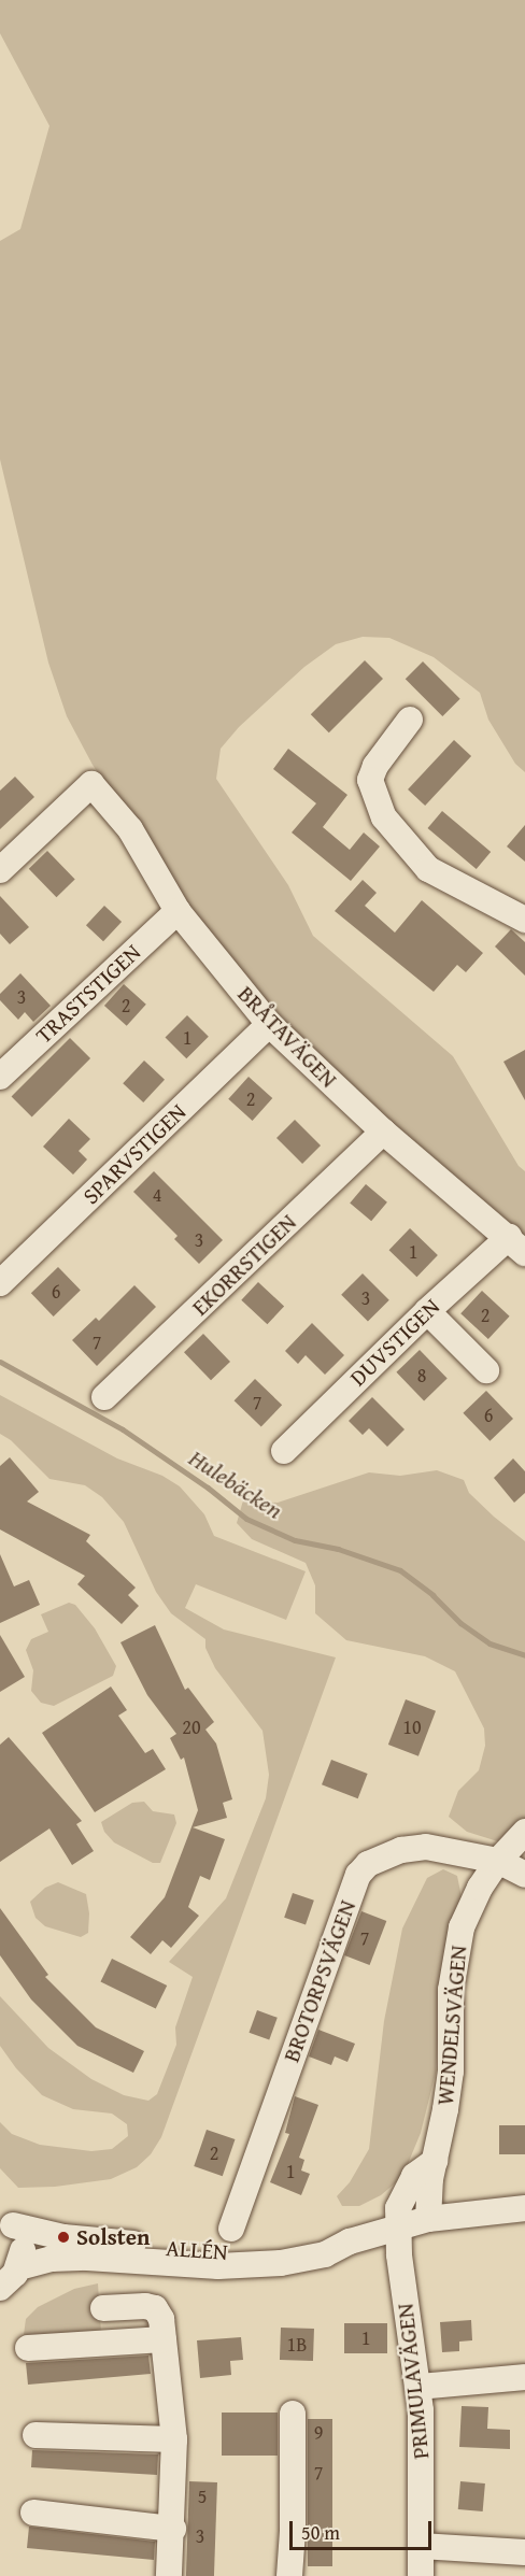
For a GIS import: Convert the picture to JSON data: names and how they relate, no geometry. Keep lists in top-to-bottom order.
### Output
{
  "streets": {
    "street": [
      "TRASTSTIGEN",
      "BRÅTAVÄGEN",
      "SPARVSTIGEN",
      "EKORRSTIGEN",
      "DUVSTIGEN",
      "BROTORPSVÄGEN",
      "WENDELSVÄGEN",
      "ALLÉN",
      "PRIMULAVÄGEN"
    ]
  },
  "crossings": [
    ["TRASTSTIGEN", "BRÅTAVÄGEN"],
    ["BRÅTAVÄGEN", "SPARVSTIGEN"],
    ["BRÅTAVÄGEN", "EKORRSTIGEN"],
    ["BRÅTAVÄGEN", "DUVSTIGEN"],
    ["BROTORPSVÄGEN", "WENDELSVÄGEN"],
    ["WENDELSVÄGEN", "ALLÉN"],
    ["ALLÉN", "PRIMULAVÄGEN"]
  ],
  "water": ["Hulebäcken"],
  "places": ["Solsten"],
  "house_numbers": [
    "3",
    "2",
    "1",
    "2",
    "4",
    "3",
    "1",
    "6",
    "3",
    "2",
    "7",
    "8",
    "7",
    "6",
    "20",
    "10",
    "7",
    "2",
    "1",
    "1",
    "1B",
    "9",
    "7",
    "5",
    "3"
  ],
  "scale_bar": "50 m"
}
